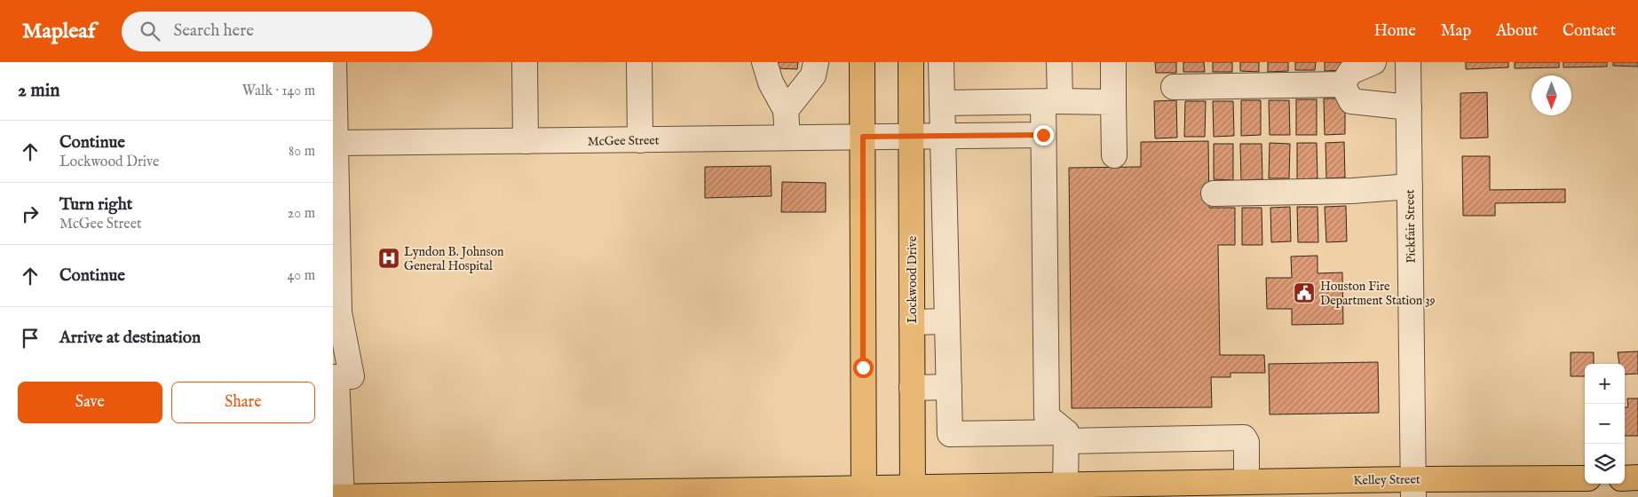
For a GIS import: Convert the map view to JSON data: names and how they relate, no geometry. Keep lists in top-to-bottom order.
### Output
{
  "streets": {
    "main road": ["Lockwood Drive", "Kelley Street"],
    "street": ["McGee Street", "Pickfair Street"]
  },
  "crossings": [
    ["McGee Street", "Lockwood Drive"],
    ["Pickfair Street", "Kelley Street"],
    ["Lockwood Drive", "Kelley Street"]
  ],
  "places": {
    "hospital": ["Lyndon B. Johnson General Hospital"],
    "public building": ["Houston Fire Department Station 39"]
  },
  "north": "bottom",
  "page": {
    "header": "Mapleaf",
    "search": "Search here",
    "nav": [
      "Home",
      "Map",
      "About",
      "Contact"
    ],
    "heading": ["2 min", "Walk · 140 m"],
    "list": [
      ["Continue", "Lockwood Drive", "80 m"],
      ["Turn right", "McGee Street", "20 m"],
      ["Continue", "40 m"],
      "Arrive at destination"
    ],
    "map_buttons": ["+", "−"],
    "buttons": ["Save", "Share"]
  }
}
